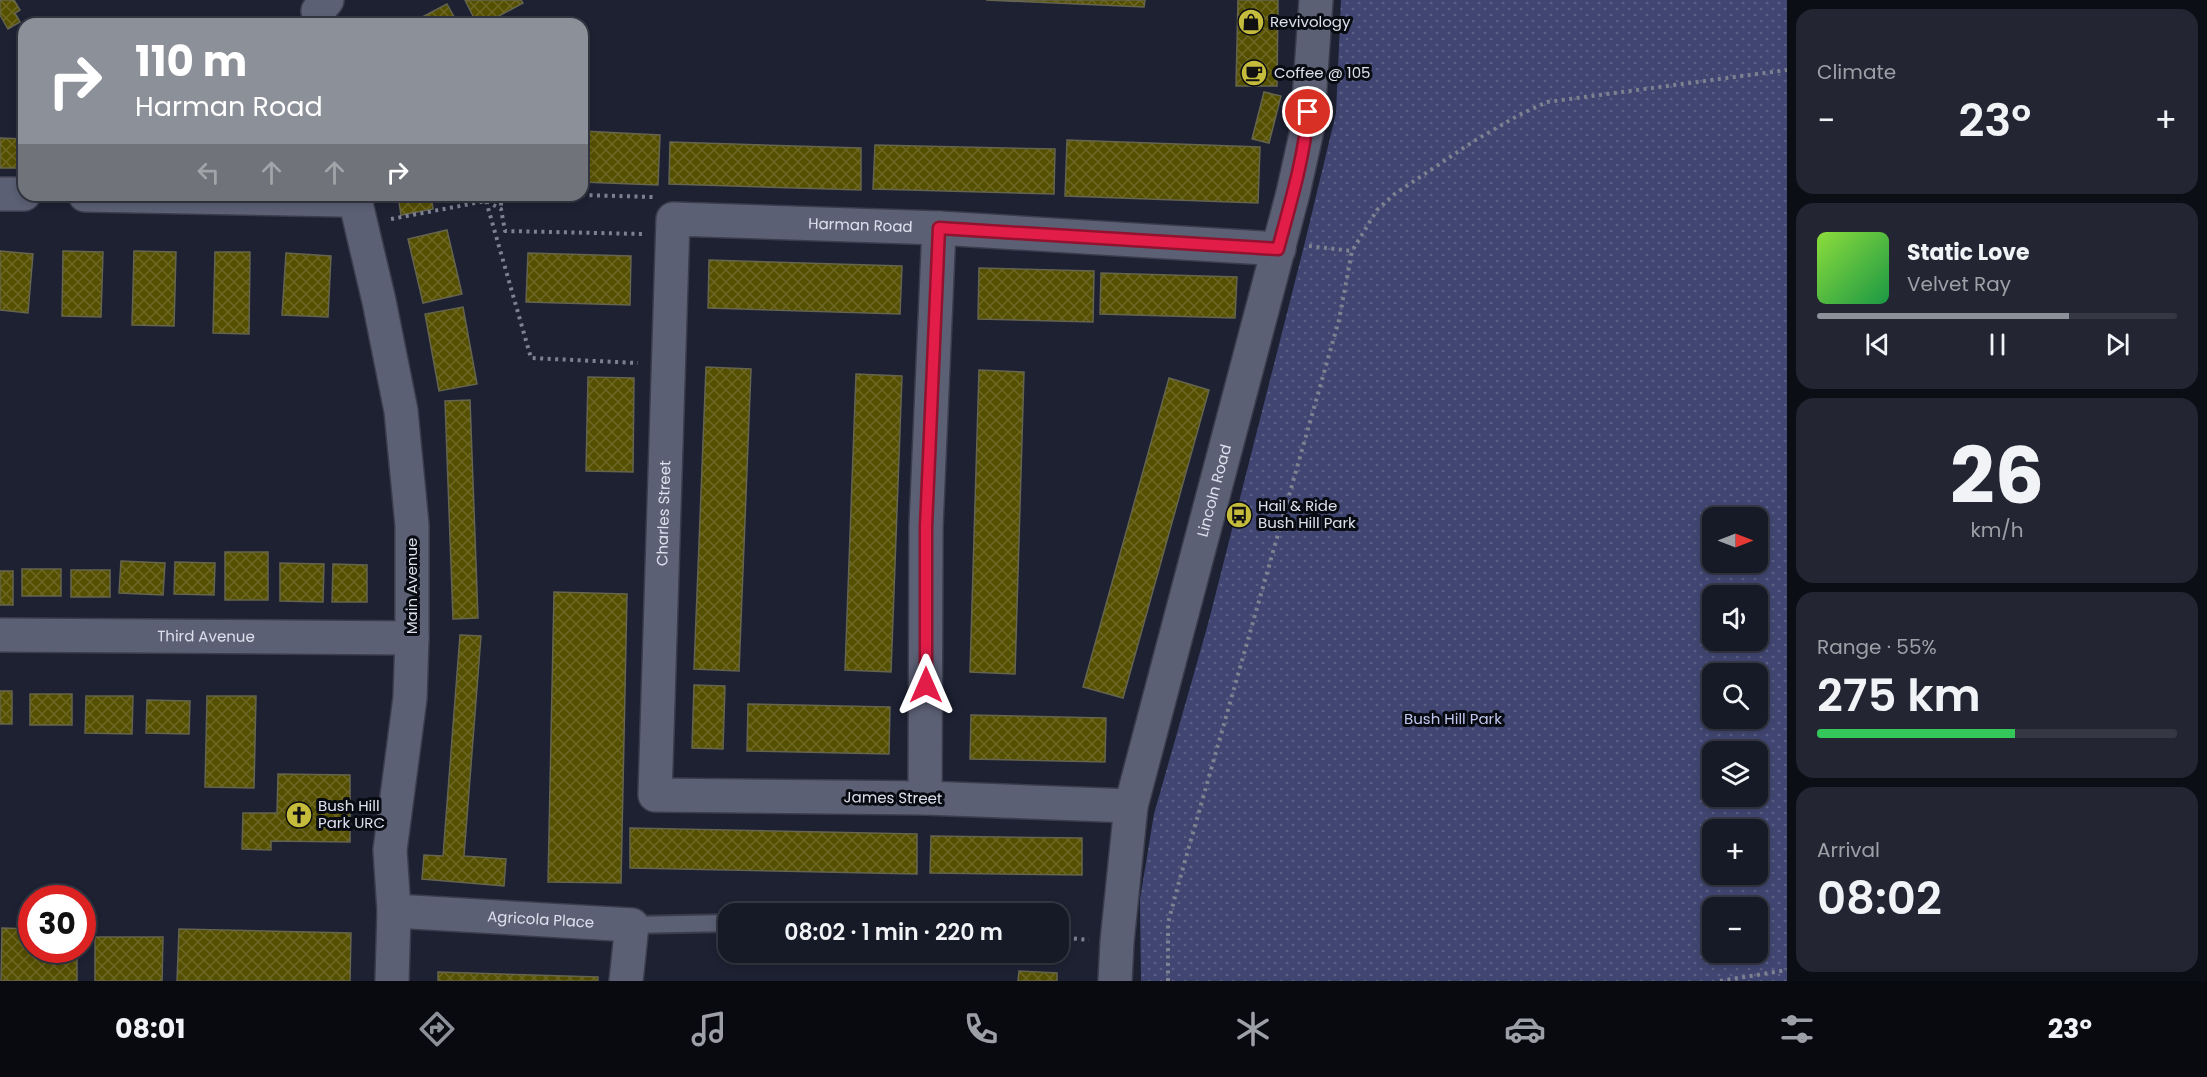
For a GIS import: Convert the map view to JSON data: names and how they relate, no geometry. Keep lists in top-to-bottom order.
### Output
{
  "streets": {
    "street": [
      "Harman Road",
      "Lincoln Road",
      "Charles Street",
      "Main Avenue",
      "Third Avenue",
      "James Street",
      "Agricola Place"
    ]
  },
  "crossings": [
    ["Harman Road", "Lincoln Road"],
    ["Harman Road", "Charles Street"],
    ["Lincoln Road", "James Street"],
    ["Charles Street", "James Street"],
    ["Main Avenue", "Third Avenue"],
    ["Main Avenue", "Agricola Place"]
  ],
  "parks": ["Bush Hill Park"],
  "places": {
    "shop": ["Revivology"],
    "cafe": ["Coffee @ 105"],
    "bus stop": ["Hail & Ride Bush Hill Park"],
    "church": ["Bush Hill Park URC"]
  },
  "north": "right",
  "page": {
    "tile": [
      "Climate",
      ["26", "km/h"],
      ["Range · 55%", "275 km"],
      ["Arrival", "08:02"]
    ],
    "turn": ["110 m", "Harman Road"],
    "heat": ["−", "23°", "+"],
    "song": ["Static Love", "Velvet Ray"],
    "map_buttons": ["+", "−"],
    "limit": "30",
    "trip": "08:02 · 1 min · 220 m",
    "tabs": ["08:01", "23°"]
  }
}
